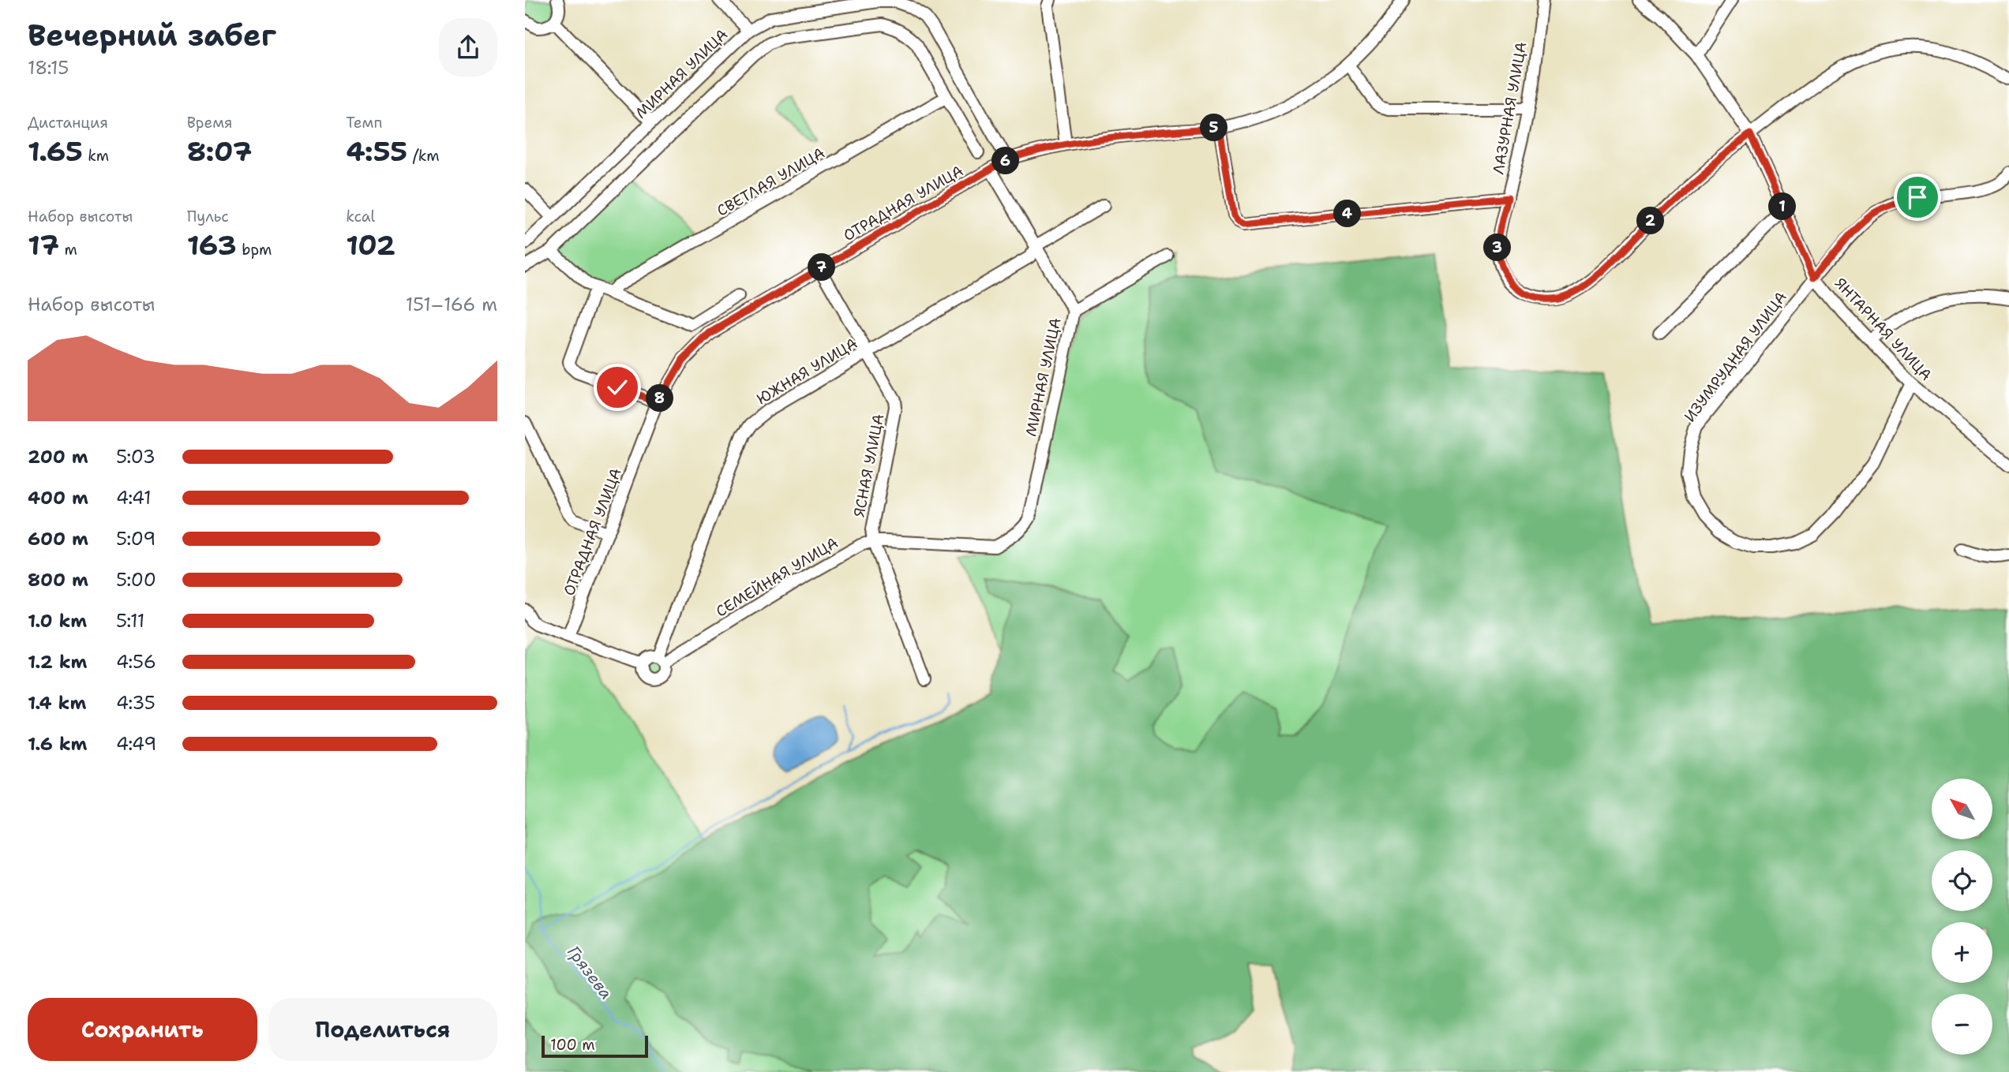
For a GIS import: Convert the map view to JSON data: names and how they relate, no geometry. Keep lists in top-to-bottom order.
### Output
{
  "streets": {
    "street": [
      "МИРНАЯ УЛИЦА",
      "ЛАЗУРНАЯ УЛИЦА",
      "СВЕТЛАЯ УЛИЦА",
      "ОТРАДНАЯ УЛИЦА",
      "ЯНТАРНАЯ УЛИЦА",
      "ИЗУМРУДНАЯ УЛИЦА",
      "ЮЖНАЯ УЛИЦА",
      "ЯСНАЯ УЛИЦА",
      "СЕМЕЙНАЯ УЛИЦА"
    ]
  },
  "crossings": [
    ["МИРНАЯ УЛИЦА", "ОТРАДНАЯ УЛИЦА"],
    ["МИРНАЯ УЛИЦА", "ЮЖНАЯ УЛИЦА"],
    ["МИРНАЯ УЛИЦА", "СЕМЕЙНАЯ УЛИЦА"],
    ["ЛАЗУРНАЯ УЛИЦА", "ЯНТАРНАЯ УЛИЦА"],
    ["ОТРАДНАЯ УЛИЦА", "ЯСНАЯ УЛИЦА"],
    ["ЯНТАРНАЯ УЛИЦА", "ИЗУМРУДНАЯ УЛИЦА"],
    ["ЮЖНАЯ УЛИЦА", "ЯСНАЯ УЛИЦА"],
    ["ЮЖНАЯ УЛИЦА", "СЕМЕЙНАЯ УЛИЦА"],
    ["ЯСНАЯ УЛИЦА", "СЕМЕЙНАЯ УЛИЦА"]
  ],
  "water": ["Грязева"],
  "scale_bar": "100 m",
  "north": "top left",
  "page": {
    "heading": ["Вечерний забег", "18:15"],
    "stats": [
      ["Дистанция", "1.65 km"],
      ["Время", "8:07"],
      ["Темп", "4:55 /km"],
      ["Набор высоты", "17 m"],
      ["Пульс", "163 bpm"],
      ["kcal", "102"]
    ],
    "pins": [
      "5",
      "6",
      "1",
      "4",
      "2",
      "3",
      "7",
      "8"
    ],
    "chart": ["Набор высоты", "151–166 m"],
    "list": [
      {
        "name": "200 m",
        "note": "5:03"
      },
      {
        "name": "400 m",
        "note": "4:41"
      },
      {
        "name": "600 m",
        "note": "5:09"
      },
      {
        "name": "800 m",
        "note": "5:00"
      },
      {
        "name": "1.0 km",
        "note": "5:11"
      },
      {
        "name": "1.2 km",
        "note": "4:56"
      },
      {
        "name": "1.4 km",
        "note": "4:35"
      },
      {
        "name": "1.6 km",
        "note": "4:49"
      }
    ],
    "map_buttons": ["+", "−"],
    "buttons": ["Сохранить", "Поделиться"],
    "scale": "100 m"
  }
}
